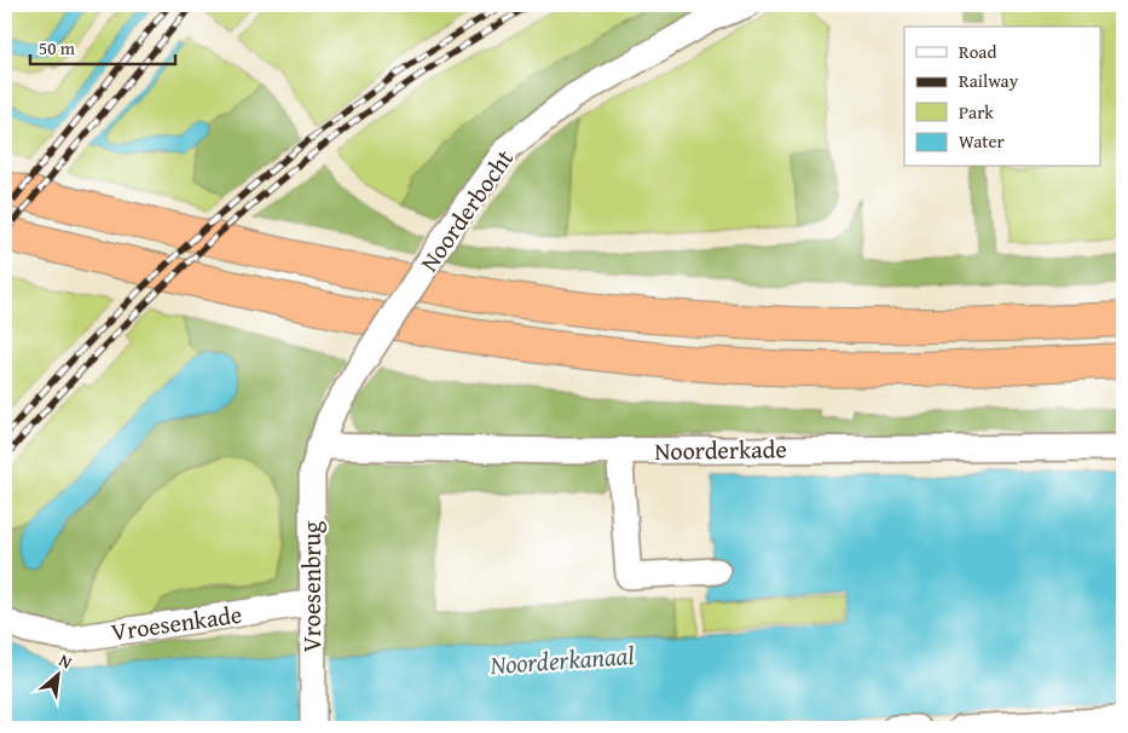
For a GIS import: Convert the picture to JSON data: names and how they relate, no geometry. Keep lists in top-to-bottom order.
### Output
{
  "streets": {
    "street": [
      "Noorderbocht",
      "Noorderkade",
      "Vroesenbrug",
      "Vroesenkade"
    ]
  },
  "crossings": [
    ["Noorderbocht", "Noorderkade"],
    ["Noorderbocht", "Vroesenbrug"],
    ["Noorderkade", "Vroesenbrug"],
    ["Vroesenbrug", "Vroesenkade"]
  ],
  "water": ["Noorderkanaal"],
  "legend": [
    "Road",
    "Railway",
    "Park",
    "Water"
  ],
  "scale_bar": "50 m",
  "north": "top right"
}
